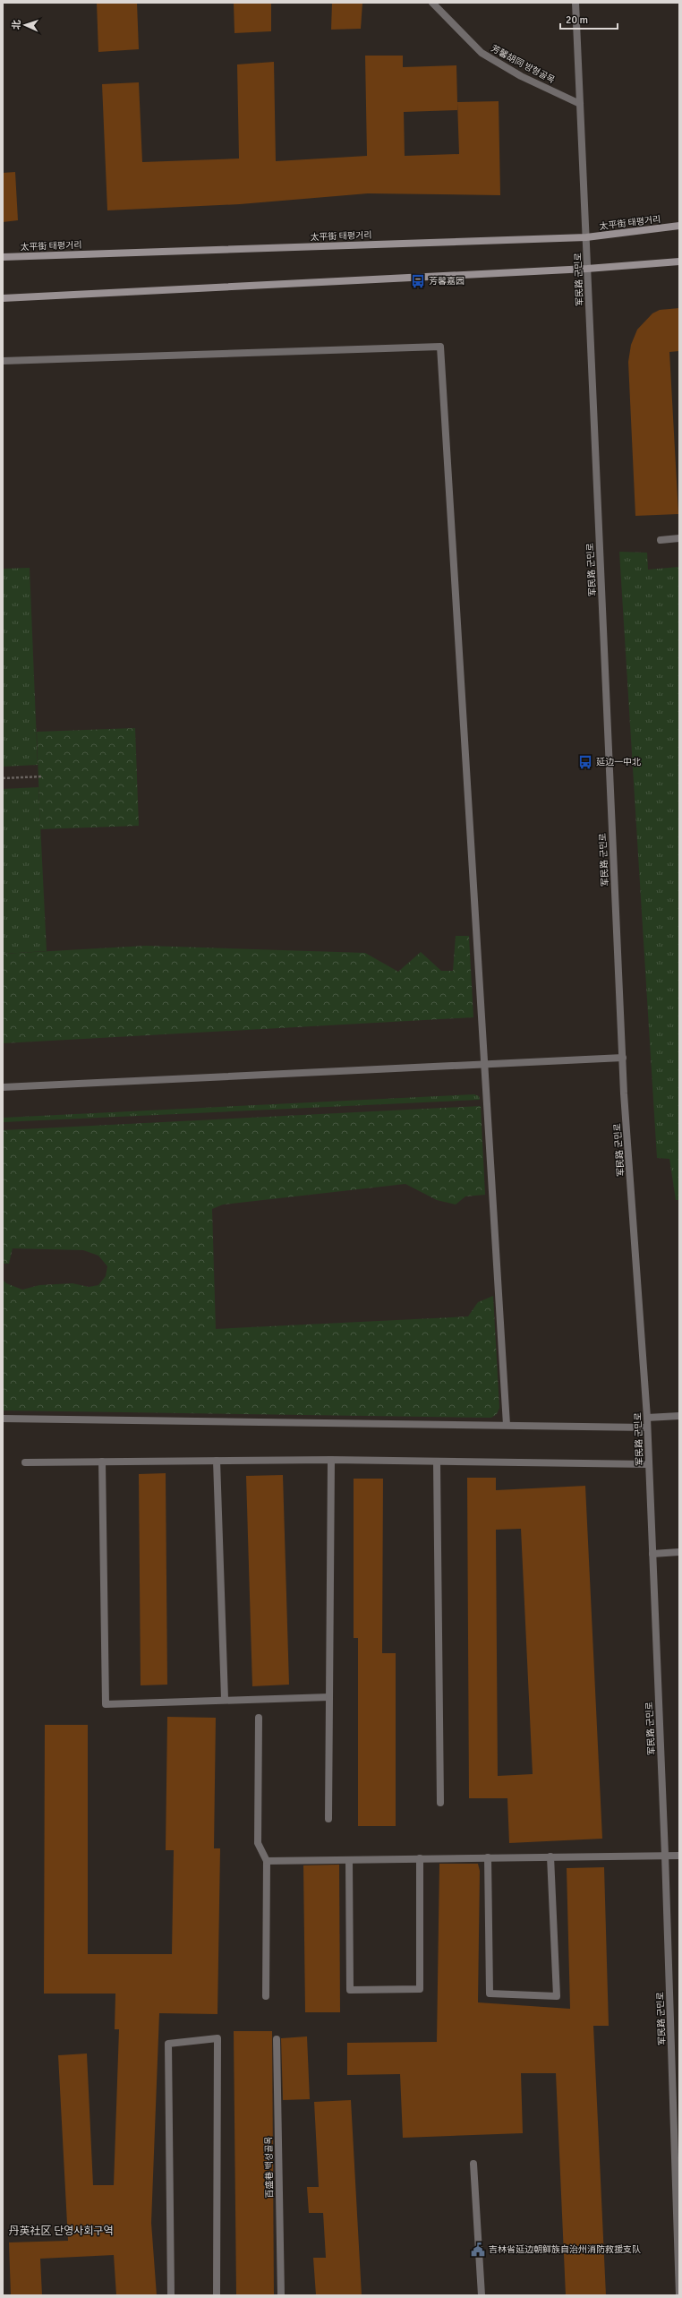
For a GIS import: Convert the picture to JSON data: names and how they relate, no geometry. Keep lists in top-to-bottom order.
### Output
{
  "streets": {
    "main road": ["太平街 태평거리"],
    "street": ["芳馨胡同 방형골목", "军民路 군민로", "百盛巷 백성골목"]
  },
  "crossings": [
    ["芳馨胡同 방형골목", "军民路 군민로"],
    ["太平街 태평거리", "军民路 군민로"]
  ],
  "districts": ["丹英社区 단영사회구역"],
  "places": {
    "bus stop": ["芳馨嘉园", "延边一中北"],
    "public building": ["吉林省延边朝鲜族自治州消防救援支队"]
  },
  "scale_bar": "20 m",
  "north": "left"
}
